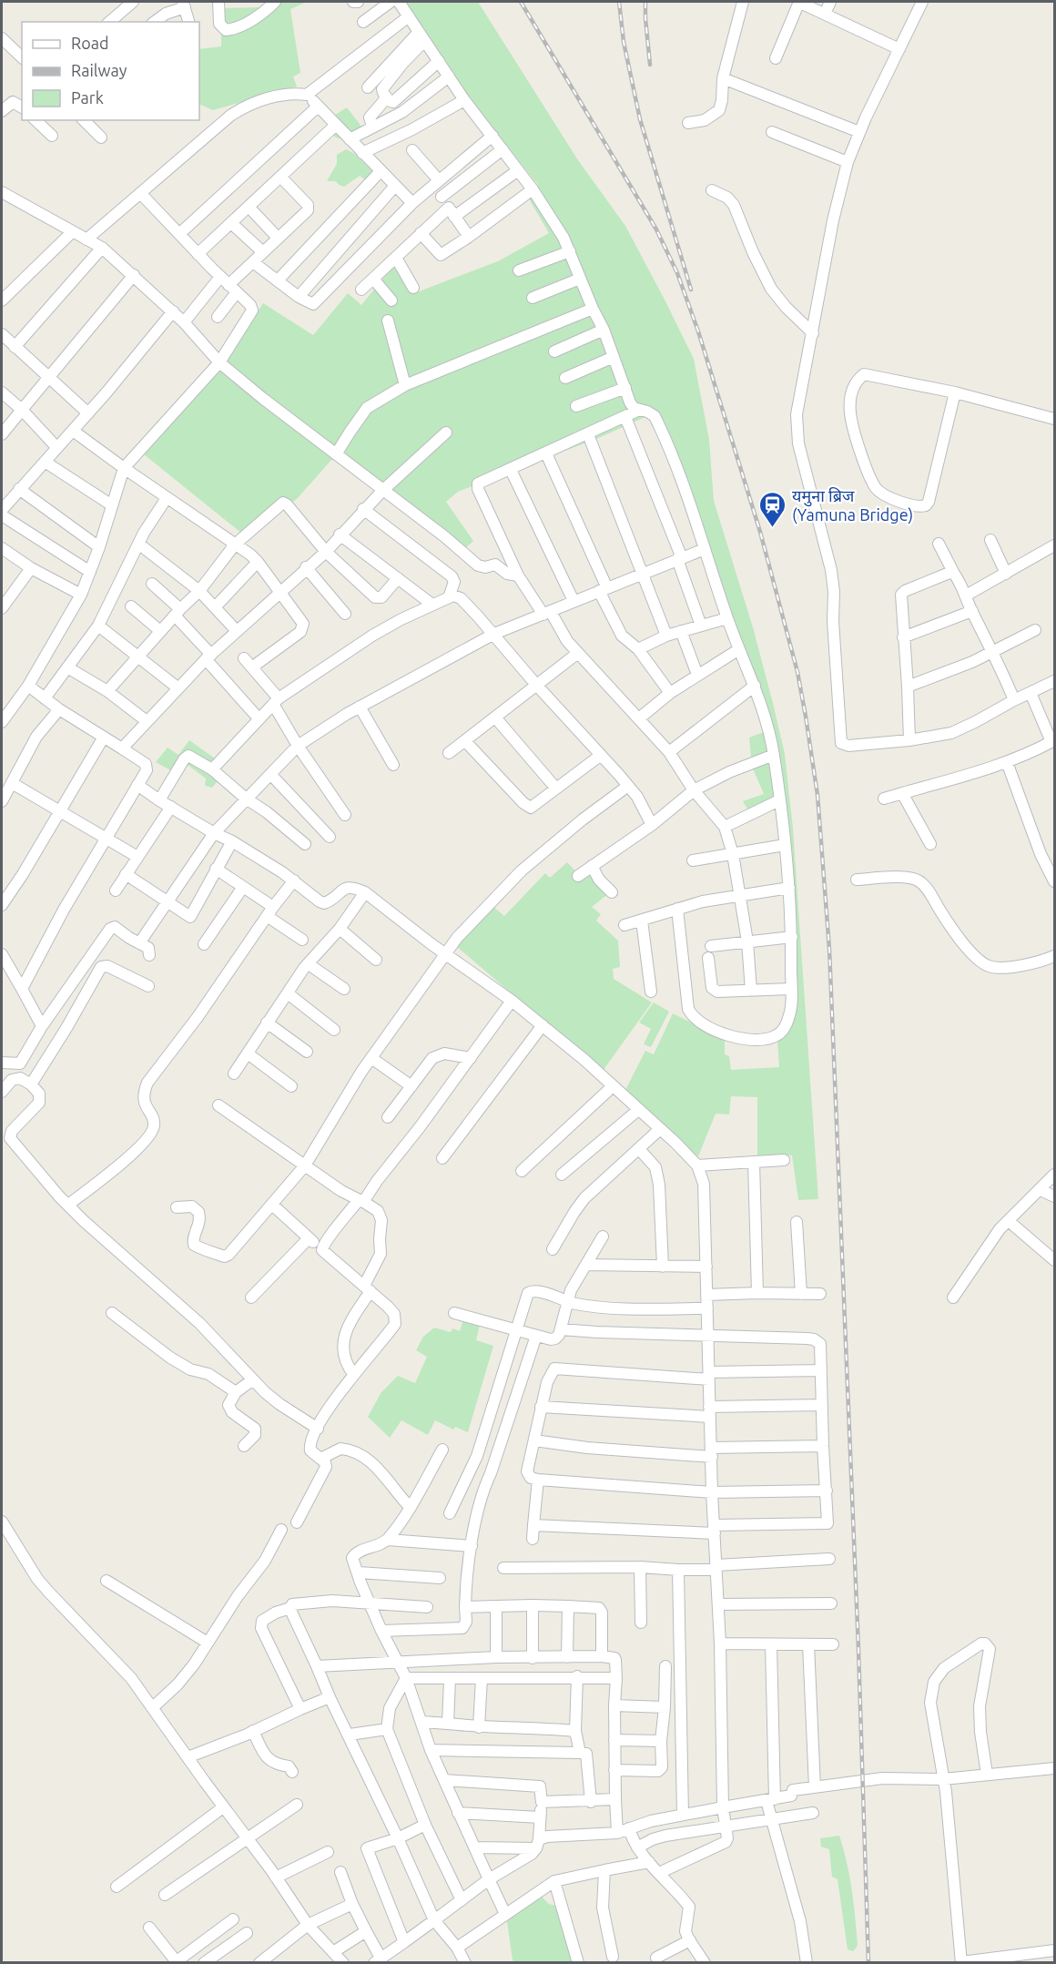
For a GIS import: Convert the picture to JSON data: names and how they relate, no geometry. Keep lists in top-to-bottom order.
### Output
{
  "places": {
    "station": ["यमुना ब्रिज (Yamuna Bridge)"]
  },
  "legend": ["Road", "Railway", "Park"]
}
